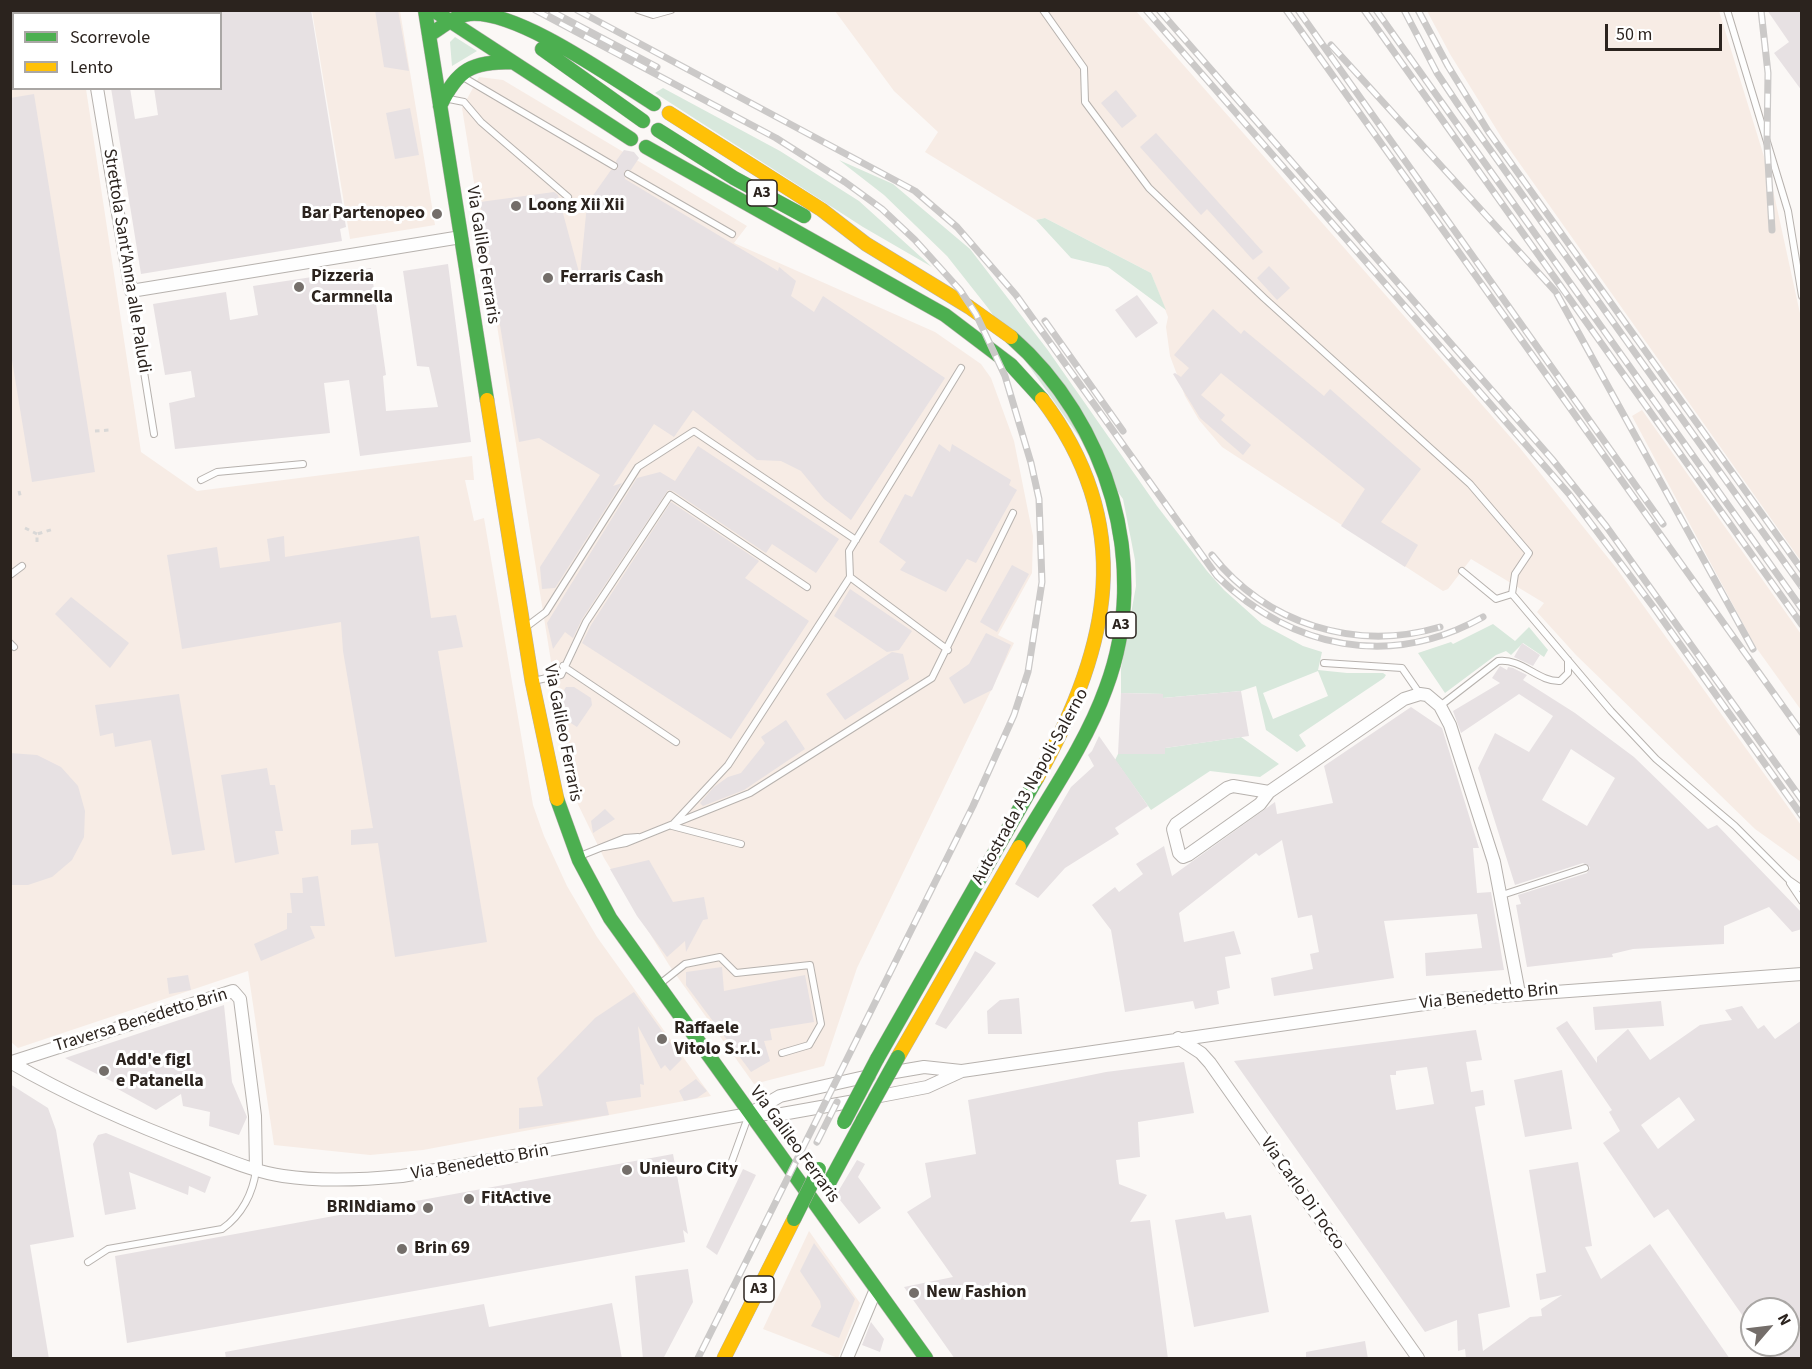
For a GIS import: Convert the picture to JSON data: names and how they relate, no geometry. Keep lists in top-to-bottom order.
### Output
{
  "streets": {
    "main road": ["A3", "Via Galileo Ferraris", "Autostrada A3 Napoli-Salerno"],
    "street": [
      "Strettola Sant'Anna alle Paludi",
      "Via Benedetto Brin",
      "Traversa Benedetto Brin",
      "Via Carlo Di Tocco"
    ]
  },
  "crossings": [
    ["A3", "Autostrada A3 Napoli-Salerno"],
    ["Via Galileo Ferraris", "Via Benedetto Brin"],
    ["Via Benedetto Brin", "Traversa Benedetto Brin"],
    ["Via Benedetto Brin", "Via Carlo Di Tocco"]
  ],
  "places": [
    "Loong Xii Xii",
    "Bar Partenopeo",
    "Ferraris Cash",
    "Pizzeria Carmnella",
    "Raffaele Vitolo S.r.l.",
    "Add'e figl e Patanella",
    "Unieuro City",
    "FitActive",
    "BRINdiamo",
    "Brin 69",
    "New Fashion"
  ],
  "legend": ["Scorrevole", "Lento"],
  "scale_bar": "50 m",
  "north": "top right"
}
